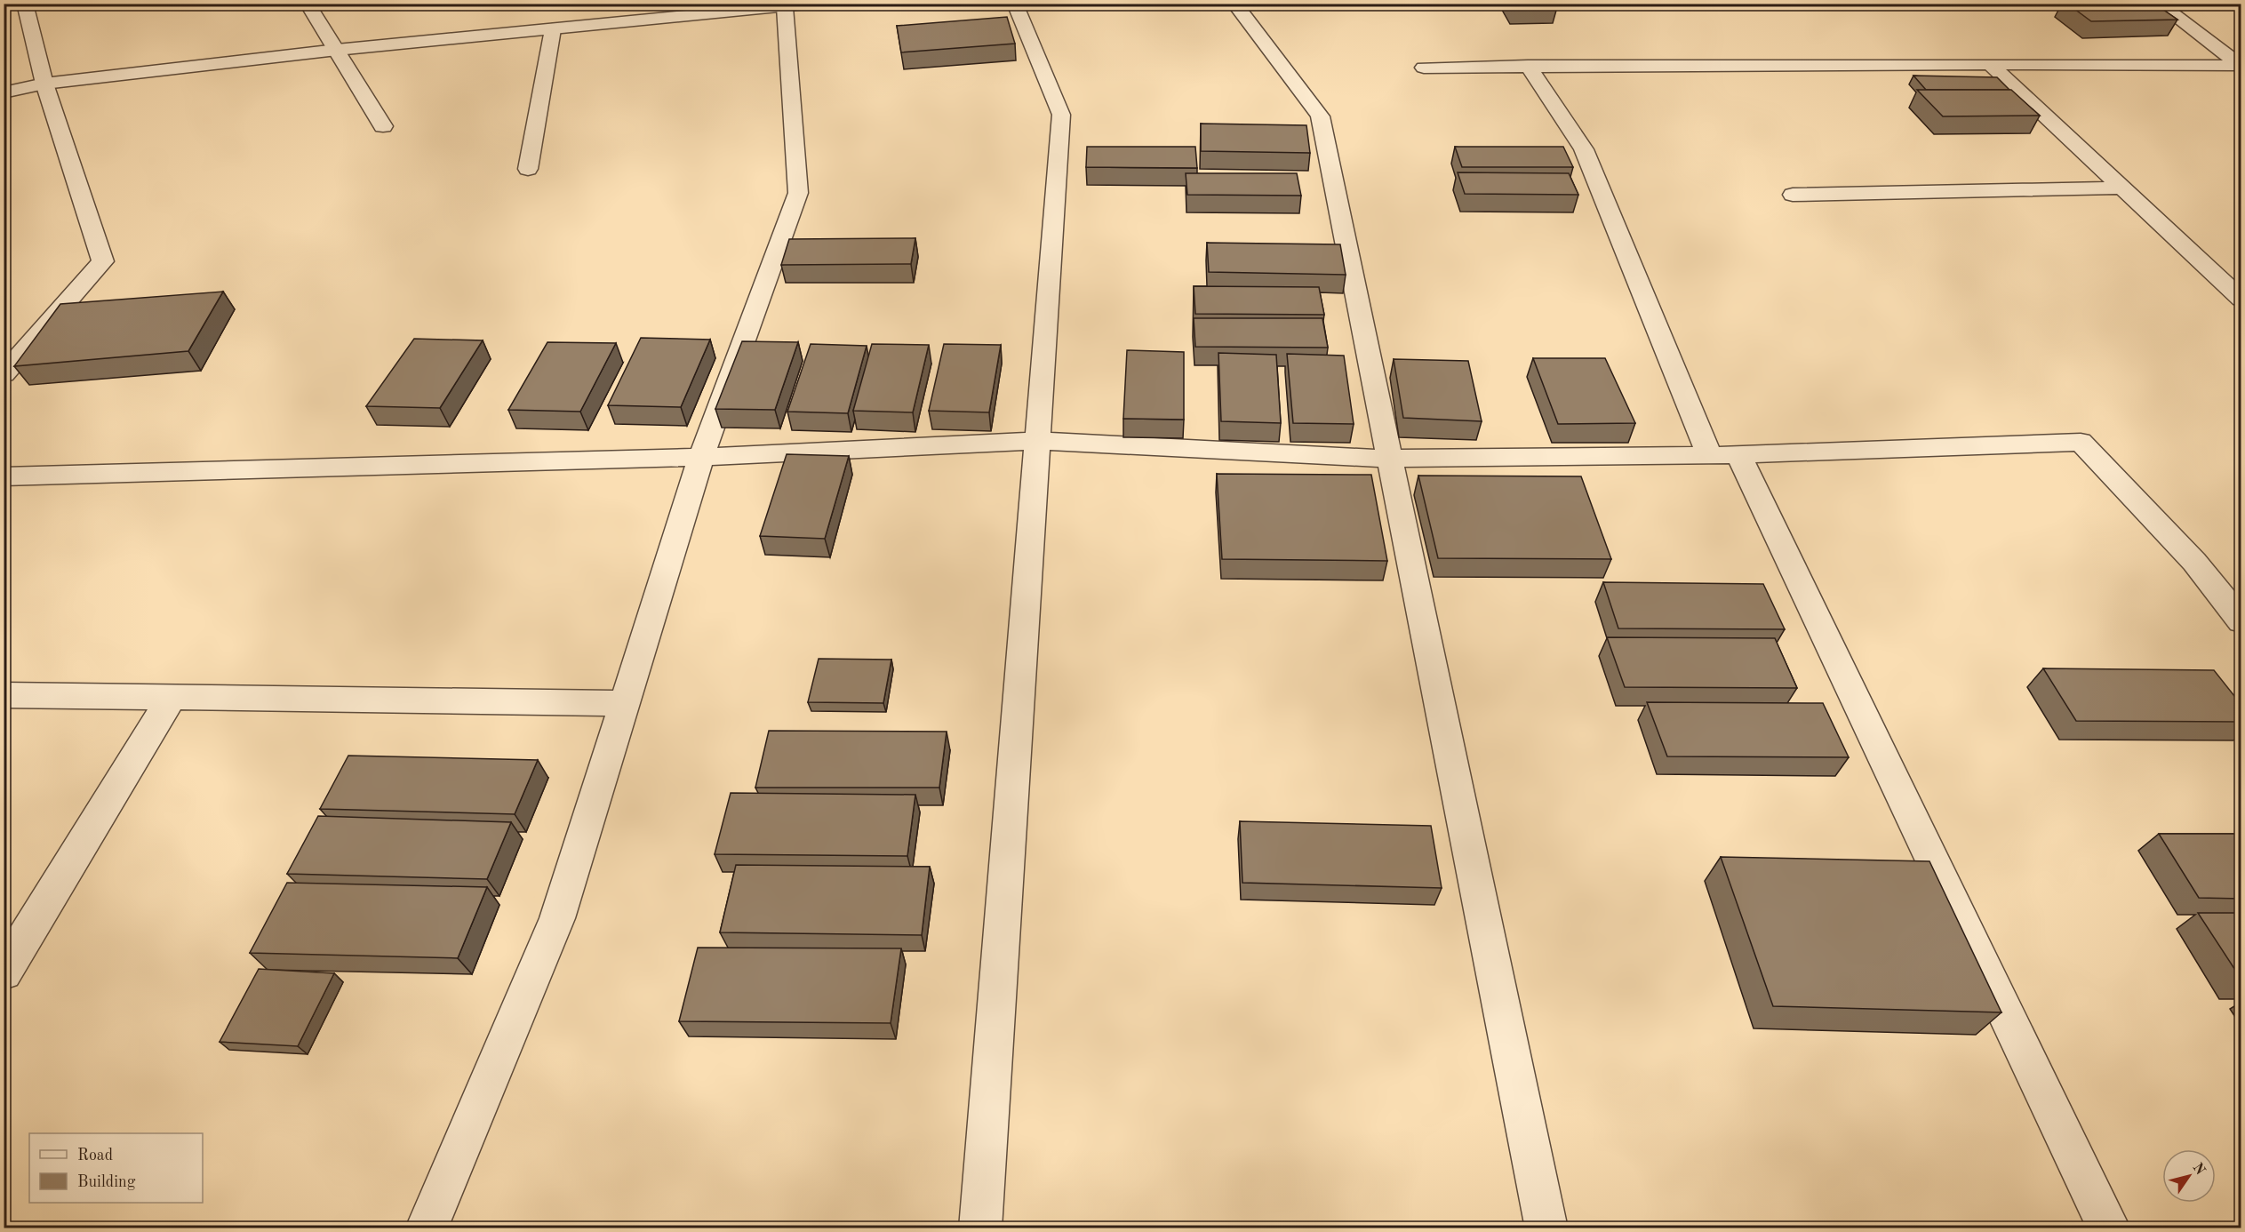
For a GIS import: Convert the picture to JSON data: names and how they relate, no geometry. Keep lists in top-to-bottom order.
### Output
{
  "legend": ["Road", "Building"],
  "north": "top right"
}
